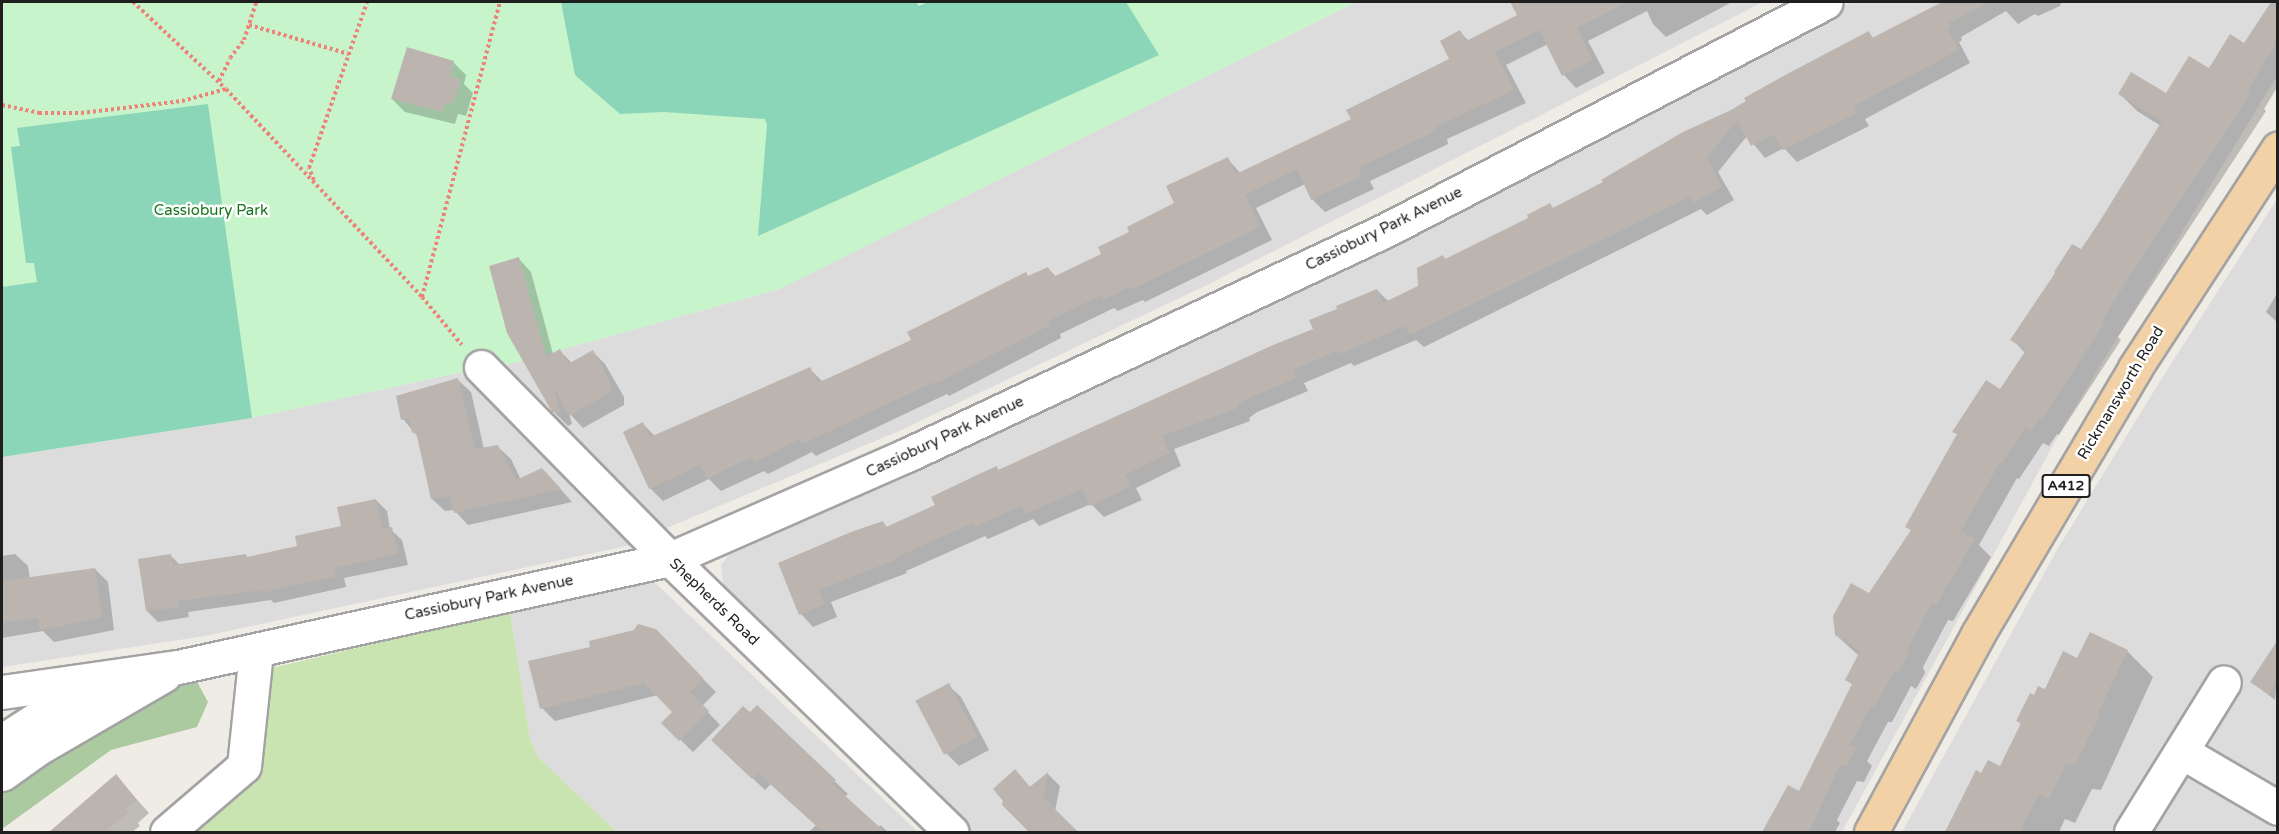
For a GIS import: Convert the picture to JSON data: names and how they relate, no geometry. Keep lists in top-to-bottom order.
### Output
{
  "streets": {
    "main road": ["Rickmansworth Road", "A412"],
    "street": ["Cassiobury Park Avenue", "Shepherds Road"]
  },
  "crossings": [
    ["Cassiobury Park Avenue", "Shepherds Road"]
  ],
  "parks": ["Cassiobury Park"]
}
